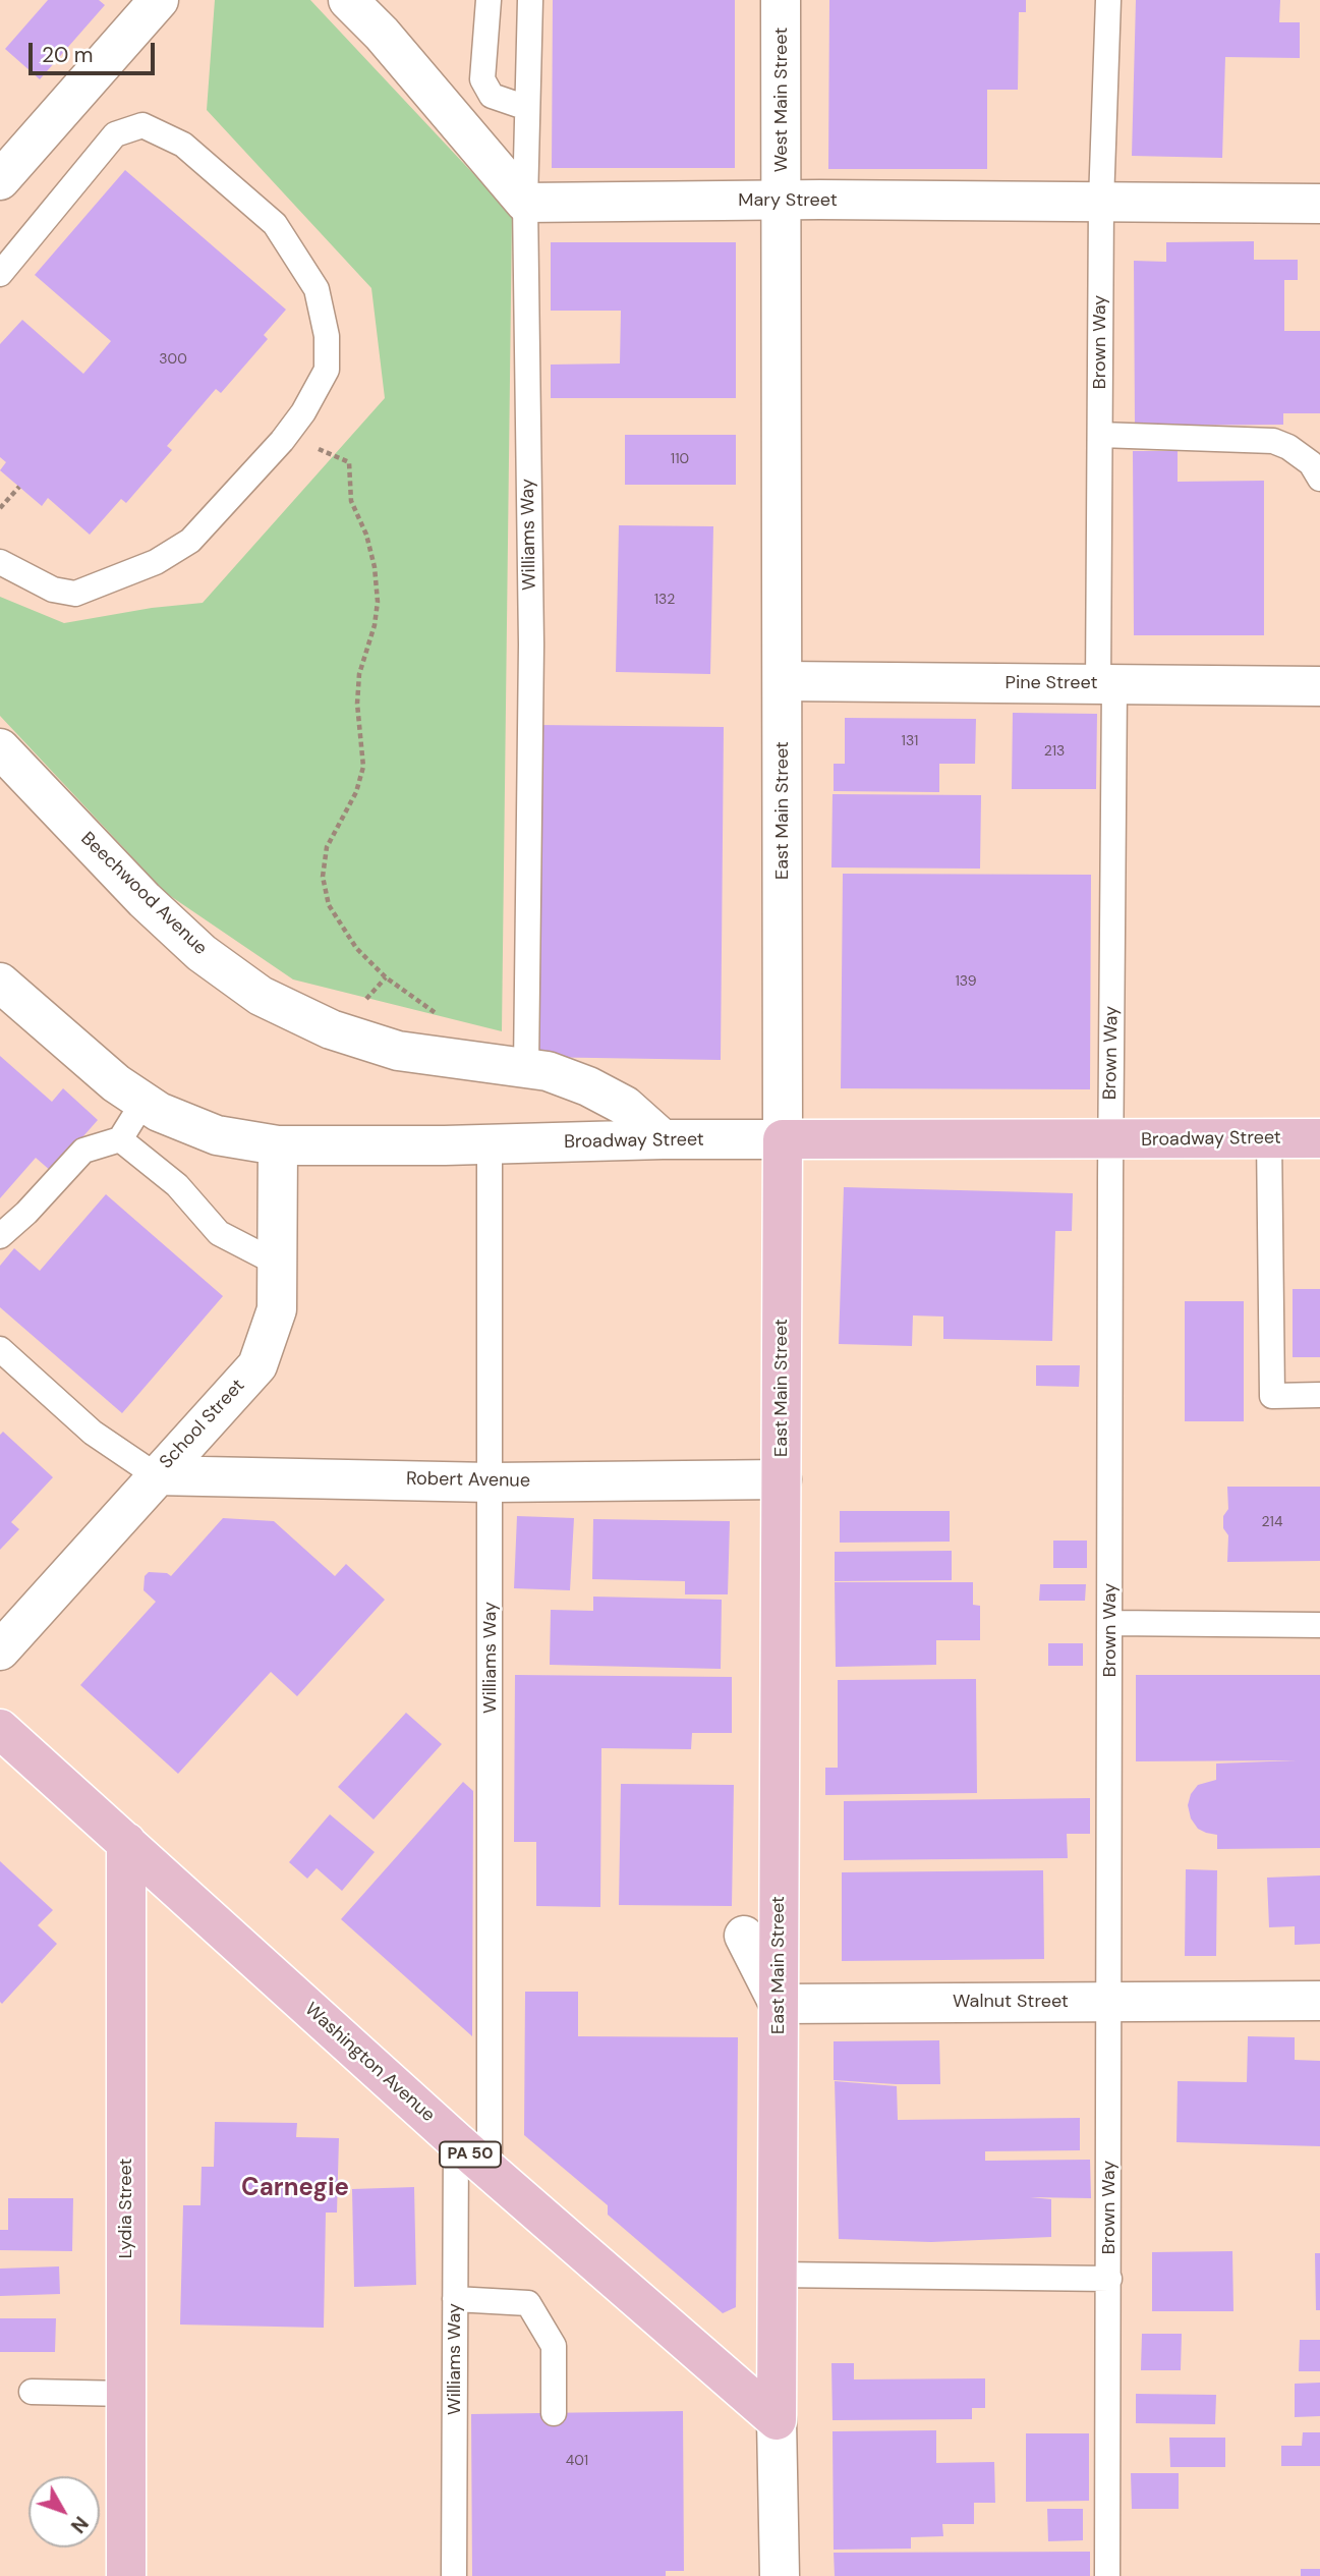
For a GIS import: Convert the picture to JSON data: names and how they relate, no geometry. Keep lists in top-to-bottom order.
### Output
{
  "streets": {
    "main road": [
      "East Main Street",
      "Broadway Street",
      "Washington Avenue",
      "PA 50",
      "Lydia Street"
    ],
    "street": [
      "West Main Street",
      "Mary Street",
      "Pine Street",
      "Beechwood Avenue",
      "School Street",
      "Robert Avenue",
      "Walnut Street"
    ],
    "lane": ["Brown Way", "Williams Way"]
  },
  "crossings": [
    ["West Main Street", "Mary Street"],
    ["West Main Street", "East Main Street"],
    ["Mary Street", "Brown Way"],
    ["Mary Street", "Williams Way"],
    ["Mary Street", "East Main Street"],
    ["Brown Way", "Pine Street"],
    ["Brown Way", "Broadway Street"],
    ["Brown Way", "Walnut Street"],
    ["Williams Way", "Beechwood Avenue"],
    ["Williams Way", "Broadway Street"],
    ["Williams Way", "Robert Avenue"],
    ["Williams Way", "Washington Avenue"],
    ["Pine Street", "East Main Street"],
    ["East Main Street", "Broadway Street"],
    ["East Main Street", "Robert Avenue"],
    ["East Main Street", "Walnut Street"],
    ["East Main Street", "Washington Avenue"],
    ["Beechwood Avenue", "Broadway Street"],
    ["Broadway Street", "School Street"],
    ["School Street", "Robert Avenue"],
    ["Washington Avenue", "Lydia Street"]
  ],
  "districts": ["Carnegie"],
  "house_numbers": [
    "300",
    "110",
    "132",
    "131",
    "213",
    "139",
    "214",
    "401"
  ],
  "scale_bar": "20 m",
  "north": "bottom right"
}
